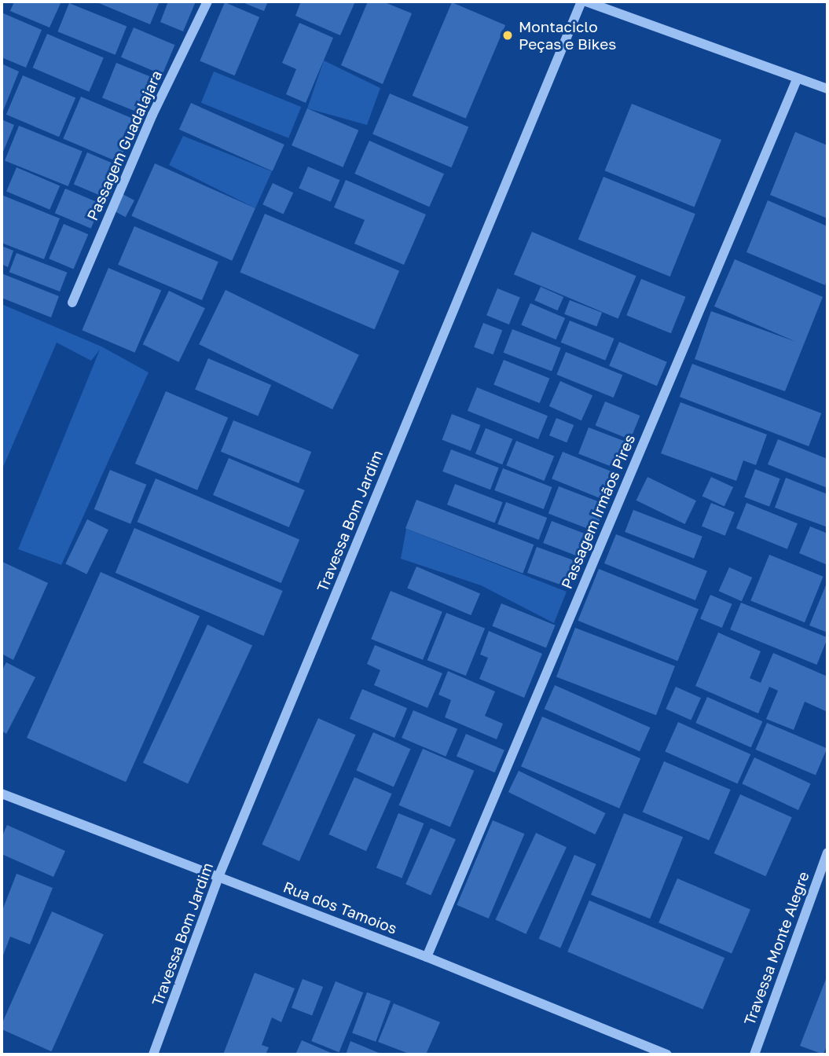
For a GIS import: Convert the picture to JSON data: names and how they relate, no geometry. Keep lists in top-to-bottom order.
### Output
{
  "streets": {
    "street": [
      "Passagem Guadalajara",
      "Passagem Irmãos Pires",
      "Travessa Bom Jardim",
      "Rua dos Tamoios",
      "Travessa Monte Alegre"
    ]
  },
  "crossings": [
    ["Passagem Irmãos Pires", "Rua dos Tamoios"],
    ["Travessa Bom Jardim", "Rua dos Tamoios"]
  ],
  "places": ["Montaciclo Peças e Bikes"]
}
